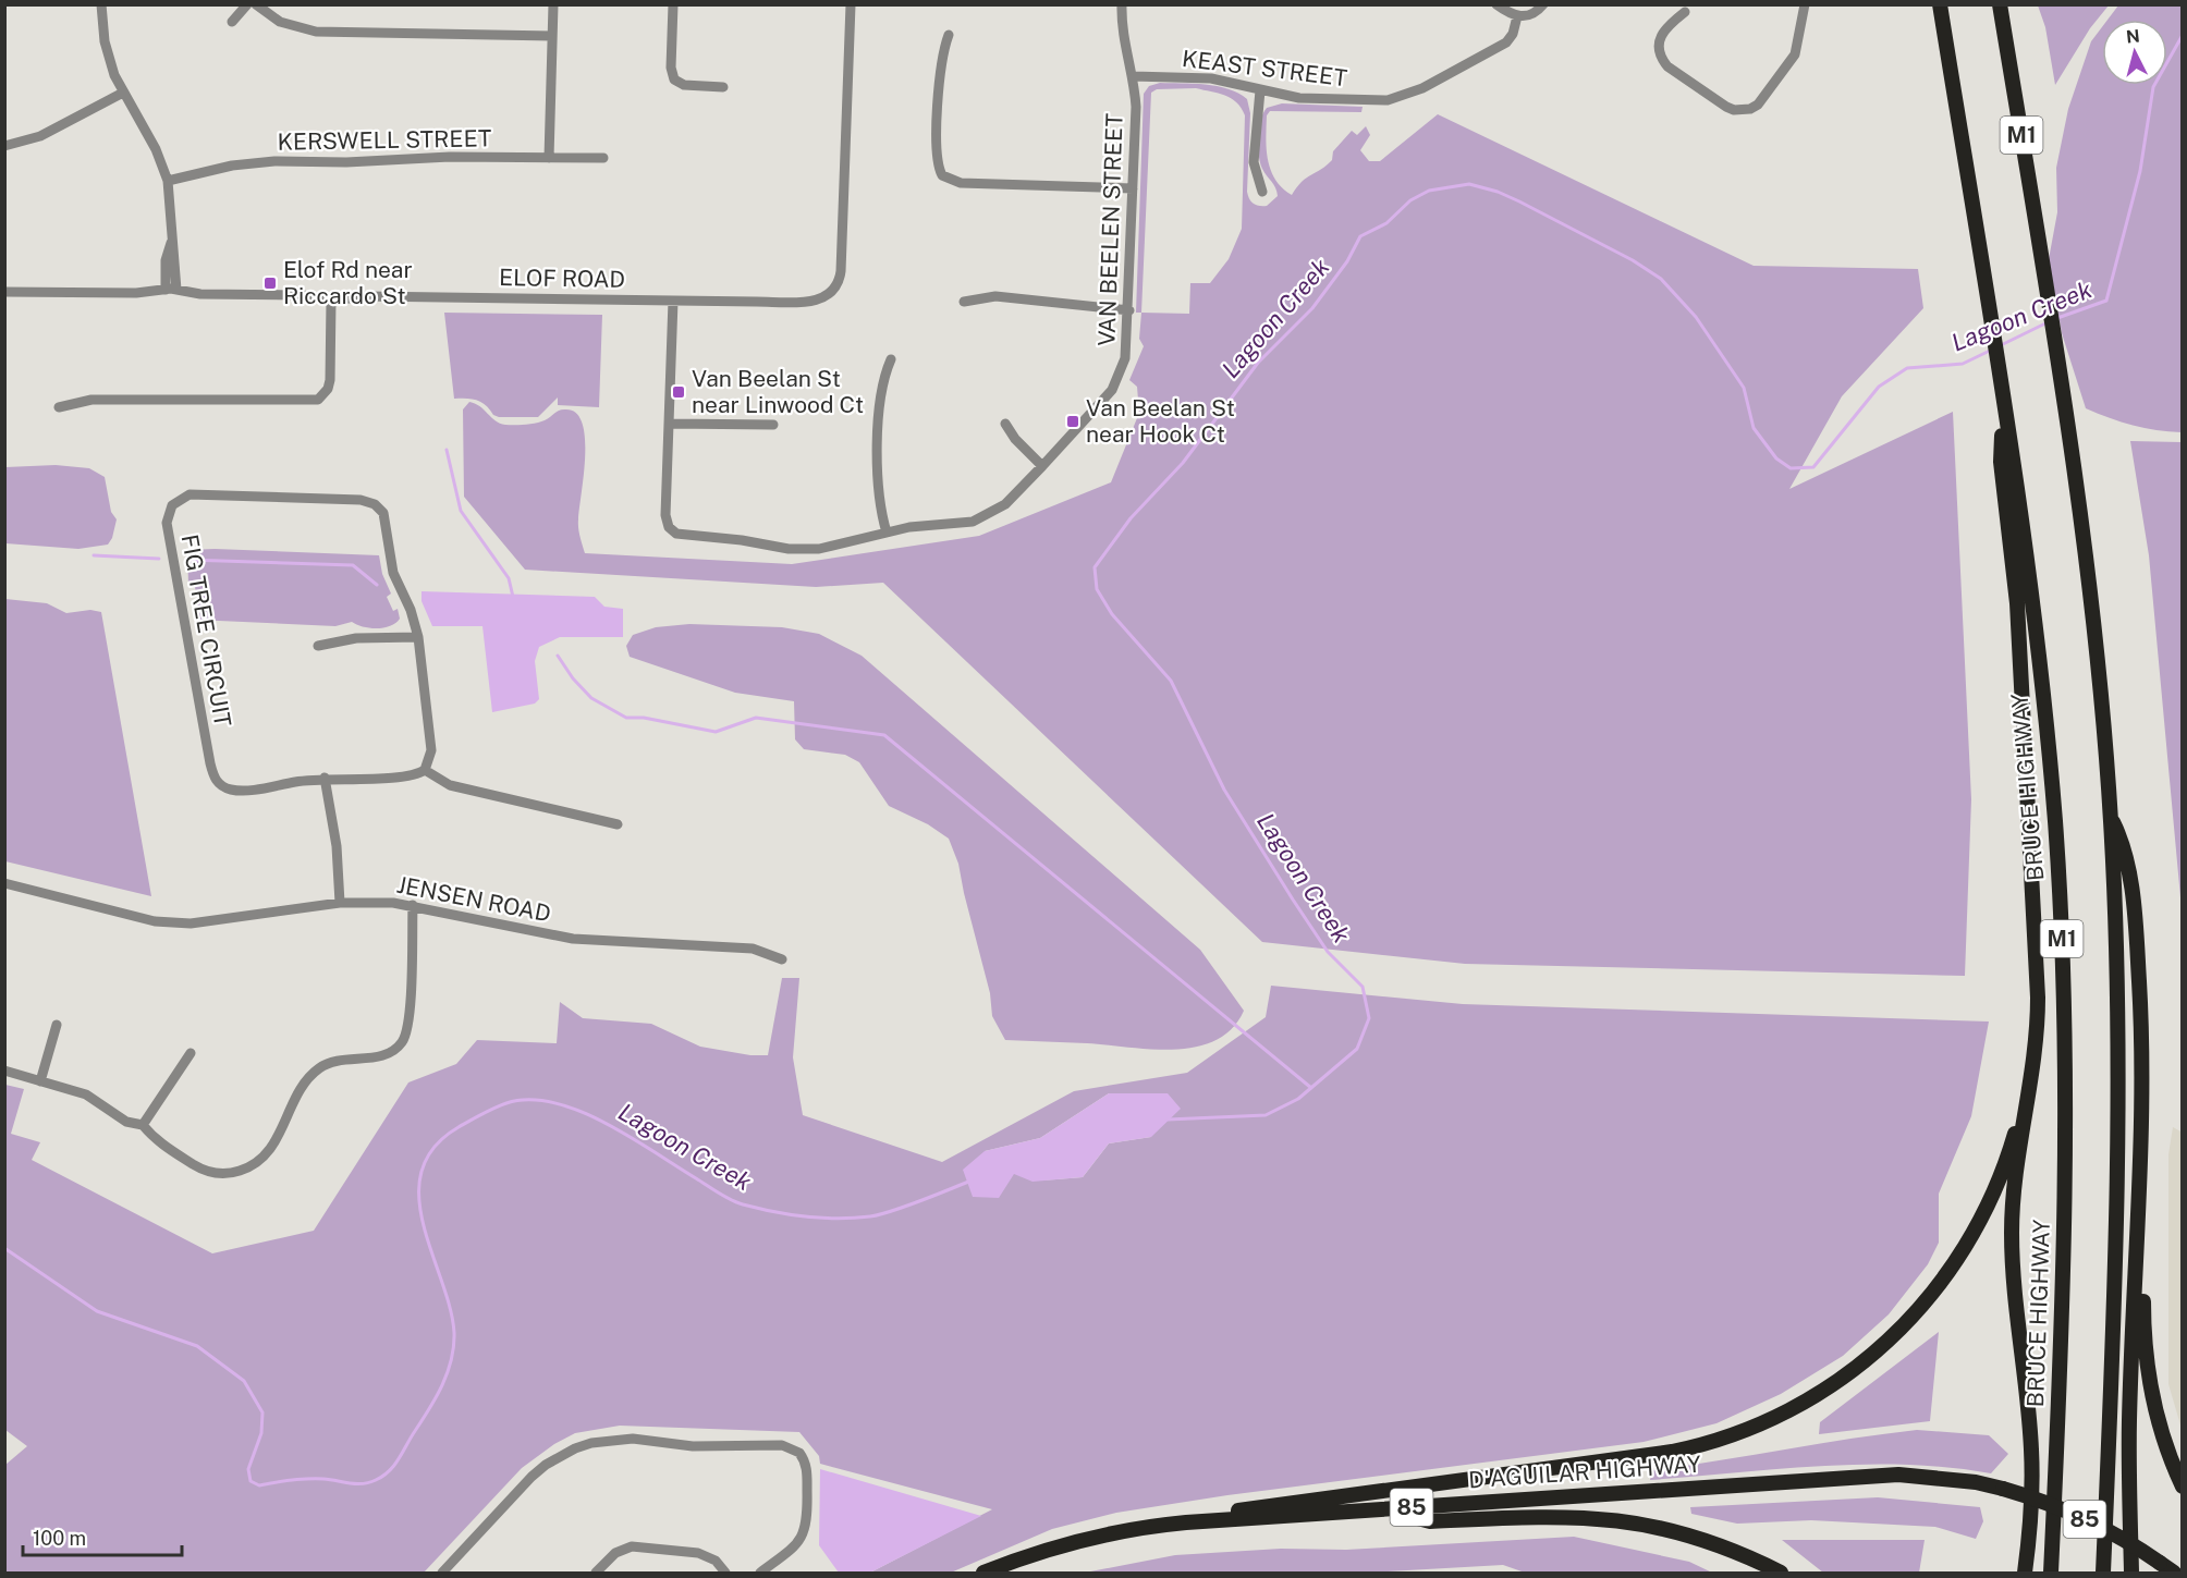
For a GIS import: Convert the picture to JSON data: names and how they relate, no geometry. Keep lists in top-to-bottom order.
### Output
{
  "streets": {
    "highway": [
      "M1",
      "BRUCE HIGHWAY",
      "D'AGUILAR HIGHWAY",
      "85"
    ],
    "street": [
      "KEAST STREET",
      "KERSWELL STREET",
      "VAN BEELEN STREET",
      "ELOF ROAD",
      "FIG TREE CIRCUIT",
      "JENSEN ROAD"
    ]
  },
  "crossings": [
    ["KEAST STREET", "VAN BEELEN STREET"],
    ["VAN BEELEN STREET", "ELOF ROAD"]
  ],
  "water": ["Lagoon Creek"],
  "places": {
    "transit": ["Elof Rd near Riccardo St", "Van Beelan St near Linwood Ct", "Van Beelan St near Hook Ct"]
  },
  "scale_bar": "100 m",
  "north": "top"
}
